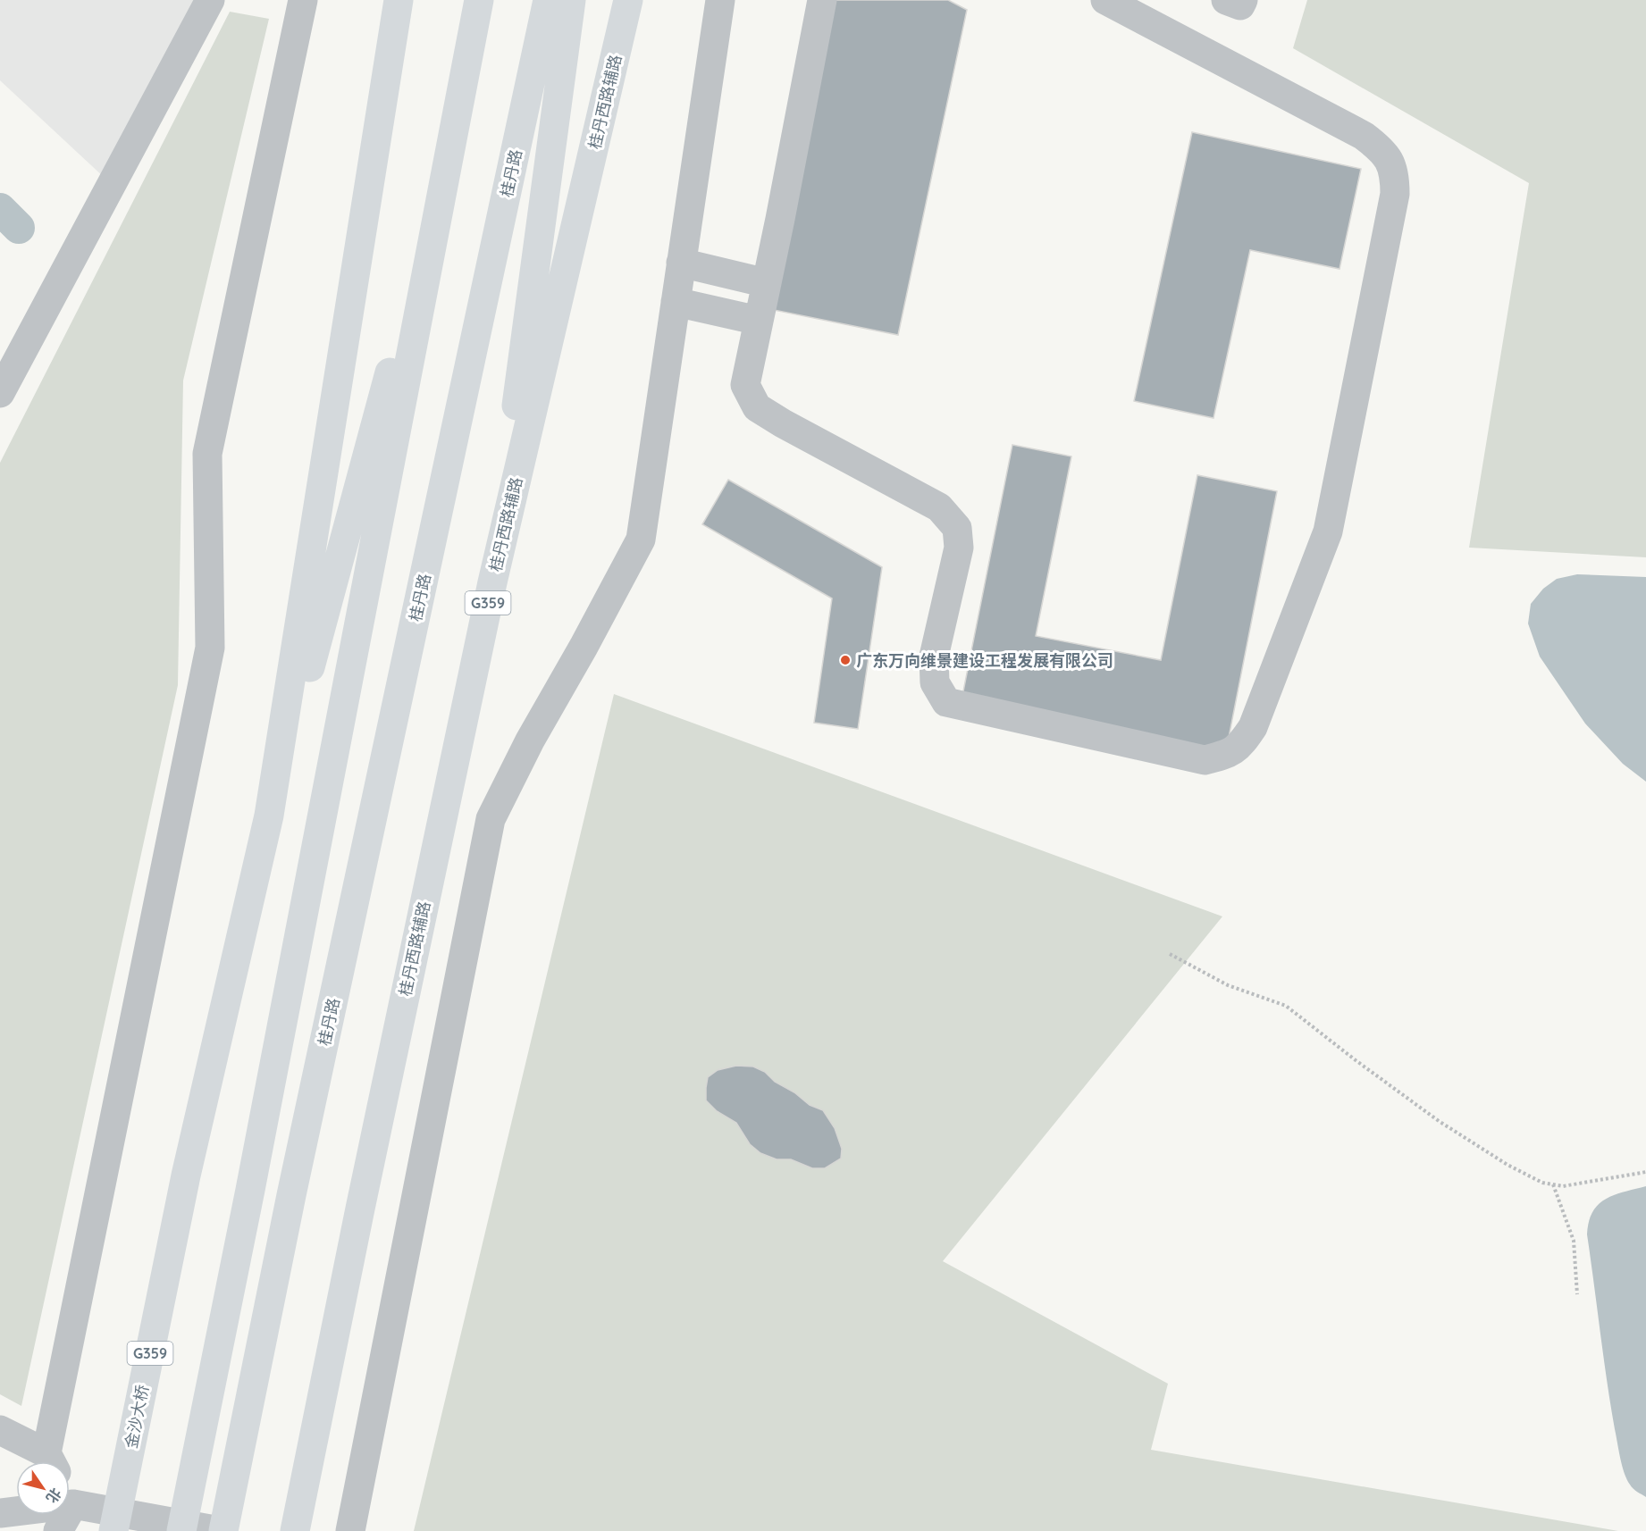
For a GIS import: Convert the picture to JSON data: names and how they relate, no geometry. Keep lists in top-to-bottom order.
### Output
{
  "streets": {
    "highway": [
      "桂丹西路辅路",
      "桂丹路",
      "G359",
      "金沙大桥"
    ]
  },
  "crossings": [
    ["G359", "金沙大桥"]
  ],
  "places": ["广东万向维景建设工程发展有限公司"],
  "north": "bottom right"
}
